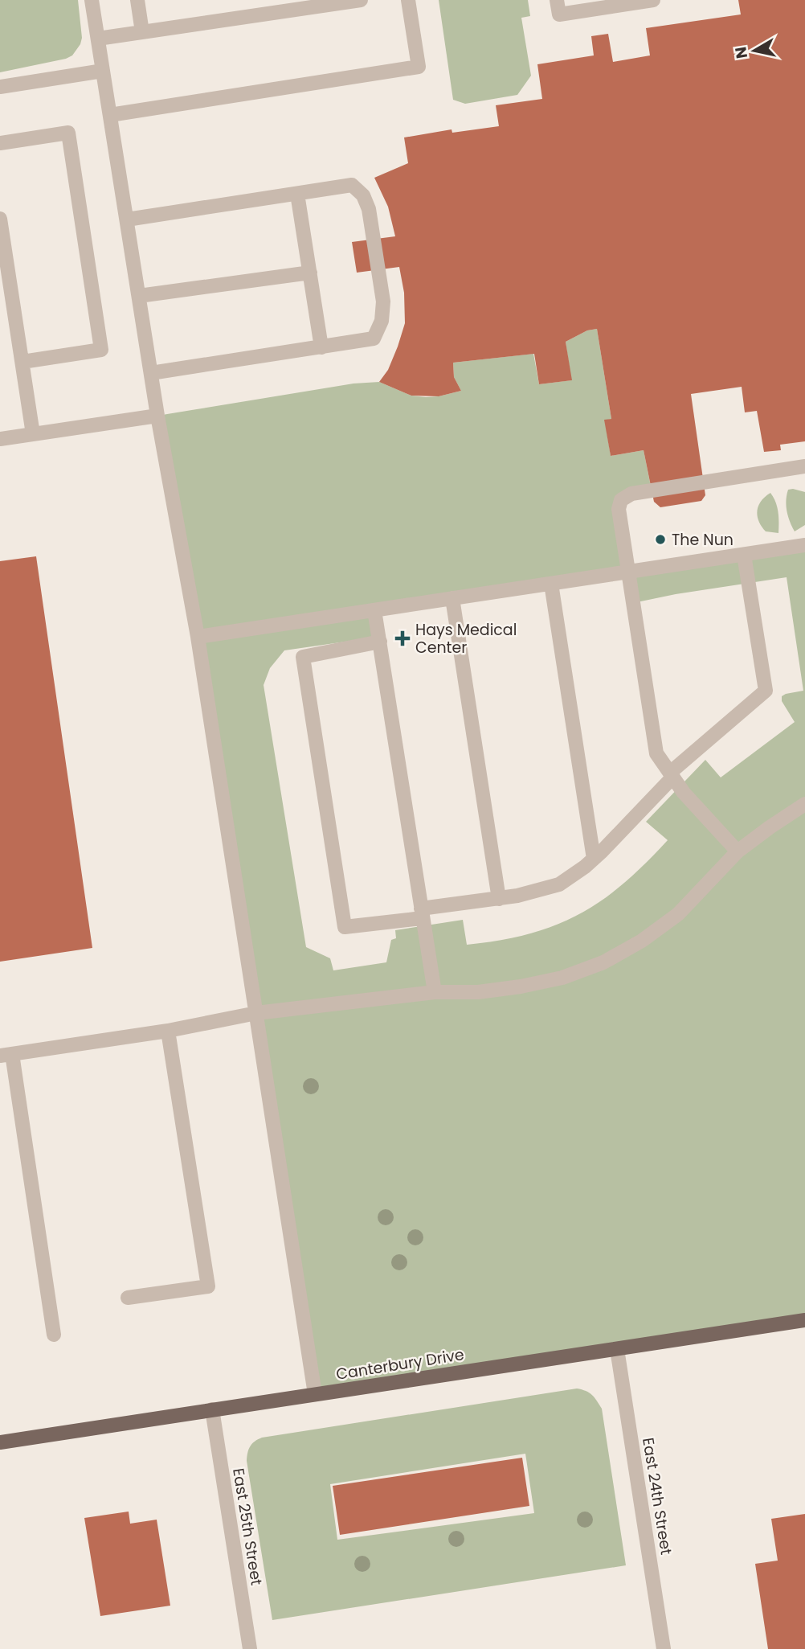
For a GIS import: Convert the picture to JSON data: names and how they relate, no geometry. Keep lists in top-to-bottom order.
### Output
{
  "streets": {
    "main road": ["Canterbury Drive"],
    "street": ["East 24th Street", "East 25th Street"]
  },
  "crossings": [
    ["Canterbury Drive", "East 24th Street"],
    ["Canterbury Drive", "East 25th Street"]
  ],
  "places": {
    "other": ["The Nun"],
    "health": ["Hays Medical Center"]
  },
  "north": "left"
}
